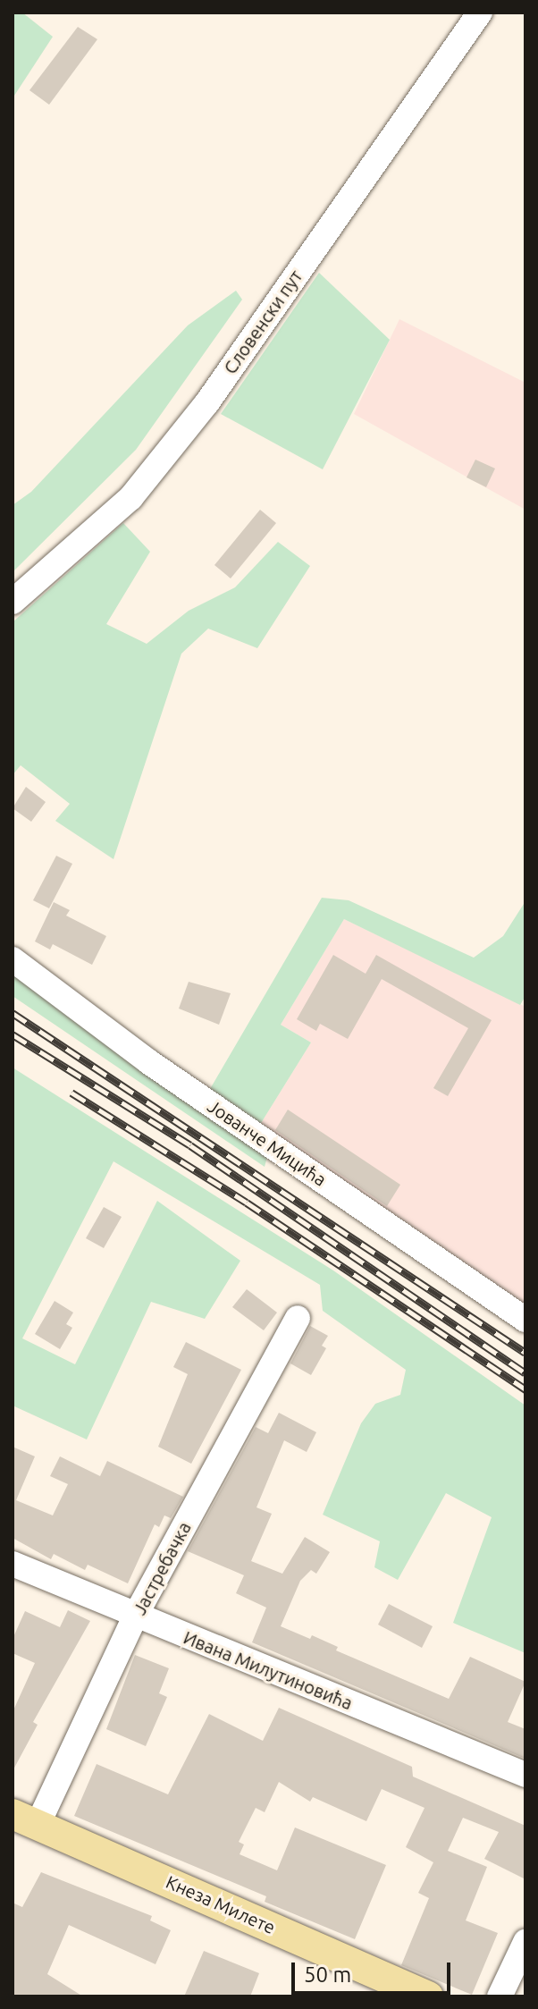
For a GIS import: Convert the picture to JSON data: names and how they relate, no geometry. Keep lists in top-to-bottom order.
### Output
{
  "streets": {
    "main road": ["Кнеза Милете"],
    "street": [
      "Словенски пут",
      "Јованче Мицића",
      "Јастребачка",
      "Ивана Милутиновића"
    ]
  },
  "crossings": [
    ["Јастребачка", "Ивана Милутиновића"],
    ["Јастребачка", "Кнеза Милете"]
  ],
  "scale_bar": "50 m"
}
